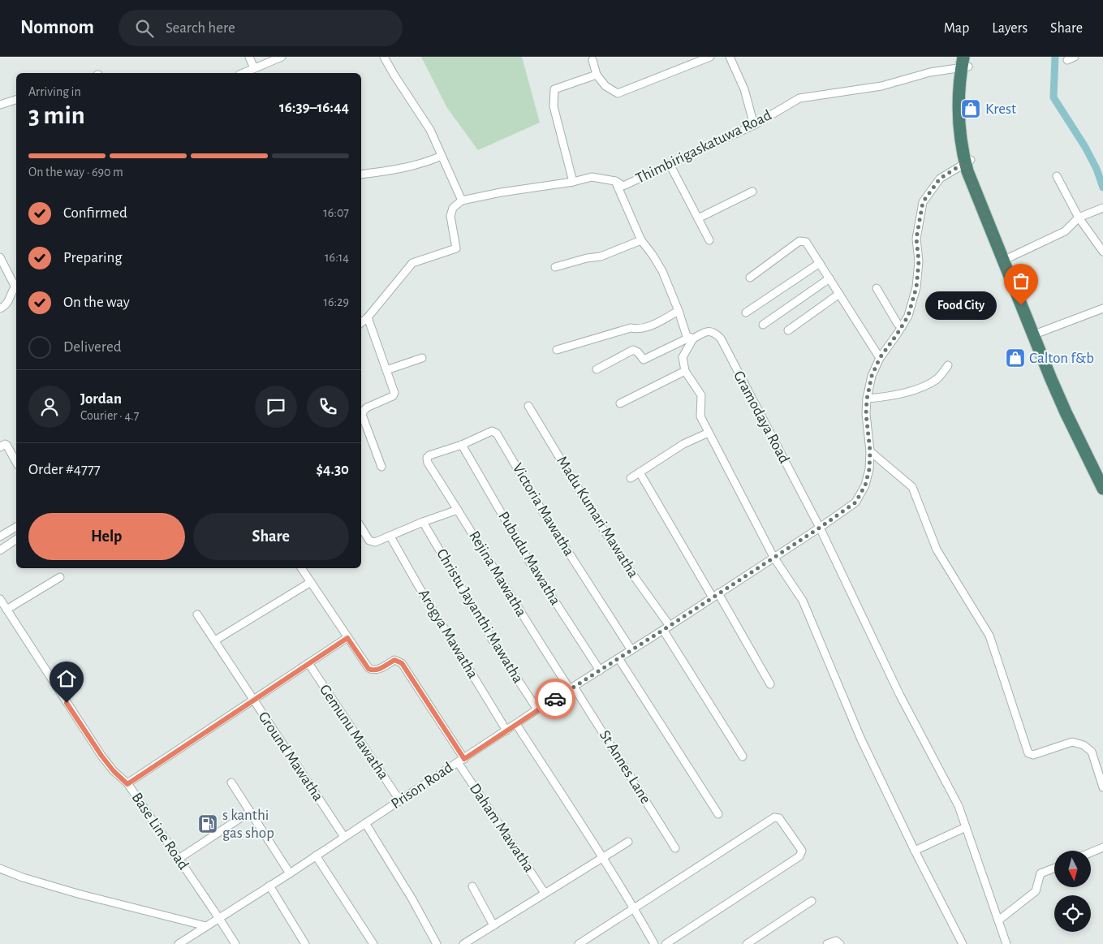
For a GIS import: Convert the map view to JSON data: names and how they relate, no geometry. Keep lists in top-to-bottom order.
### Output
{
  "streets": {
    "street": [
      "Thimbirigaskatuwa Road",
      "Gramodaya Road",
      "Victoria Mawatha",
      "Madu Kumari Mawatha",
      "Pubudu Mawatha",
      "Rejina Mawatha",
      "Christu Jayanthi Mawatha",
      "Arogya Mawatha",
      "Gemunu Mawatha",
      "Ground Mawatha",
      "St Annes Lane",
      "Prison Road",
      "Daham Mawatha",
      "Base Line Road"
    ]
  },
  "crossings": [
    ["Gramodaya Road", "Prison Road"],
    ["Victoria Mawatha", "Pubudu Mawatha"],
    ["Victoria Mawatha", "Rejina Mawatha"],
    ["Victoria Mawatha", "Prison Road"],
    ["Madu Kumari Mawatha", "Prison Road"],
    ["Pubudu Mawatha", "Prison Road"],
    ["Rejina Mawatha", "St Annes Lane"],
    ["Rejina Mawatha", "Prison Road"],
    ["Christu Jayanthi Mawatha", "Prison Road"],
    ["Arogya Mawatha", "Prison Road"],
    ["Gemunu Mawatha", "Prison Road"],
    ["Ground Mawatha", "Prison Road"],
    ["St Annes Lane", "Prison Road"],
    ["Prison Road", "Daham Mawatha"],
    ["Prison Road", "Base Line Road"]
  ],
  "places": {
    "shop": ["Krest", "Calton f&b"],
    "other": ["Food City"],
    "fuel station": ["s kanthi gas shop"]
  },
  "north": "bottom",
  "page": {
    "header": "Nomnom",
    "search": "Search here",
    "nav": ["Map", "Layers", "Share"],
    "heading": ["3 min", "Arriving in", "16:39–16:44"],
    "panel": [
      "Jordan",
      "Courier · 4.7",
      "Order #4777",
      "$4.30"
    ],
    "bar": "On the way · 690 m",
    "list": [
      ["Confirmed", "16:07"],
      ["Preparing", "16:14"],
      ["On the way", "16:29"],
      "Delivered"
    ],
    "bubble": "Food City",
    "buttons": ["Help", "Share"]
  }
}
